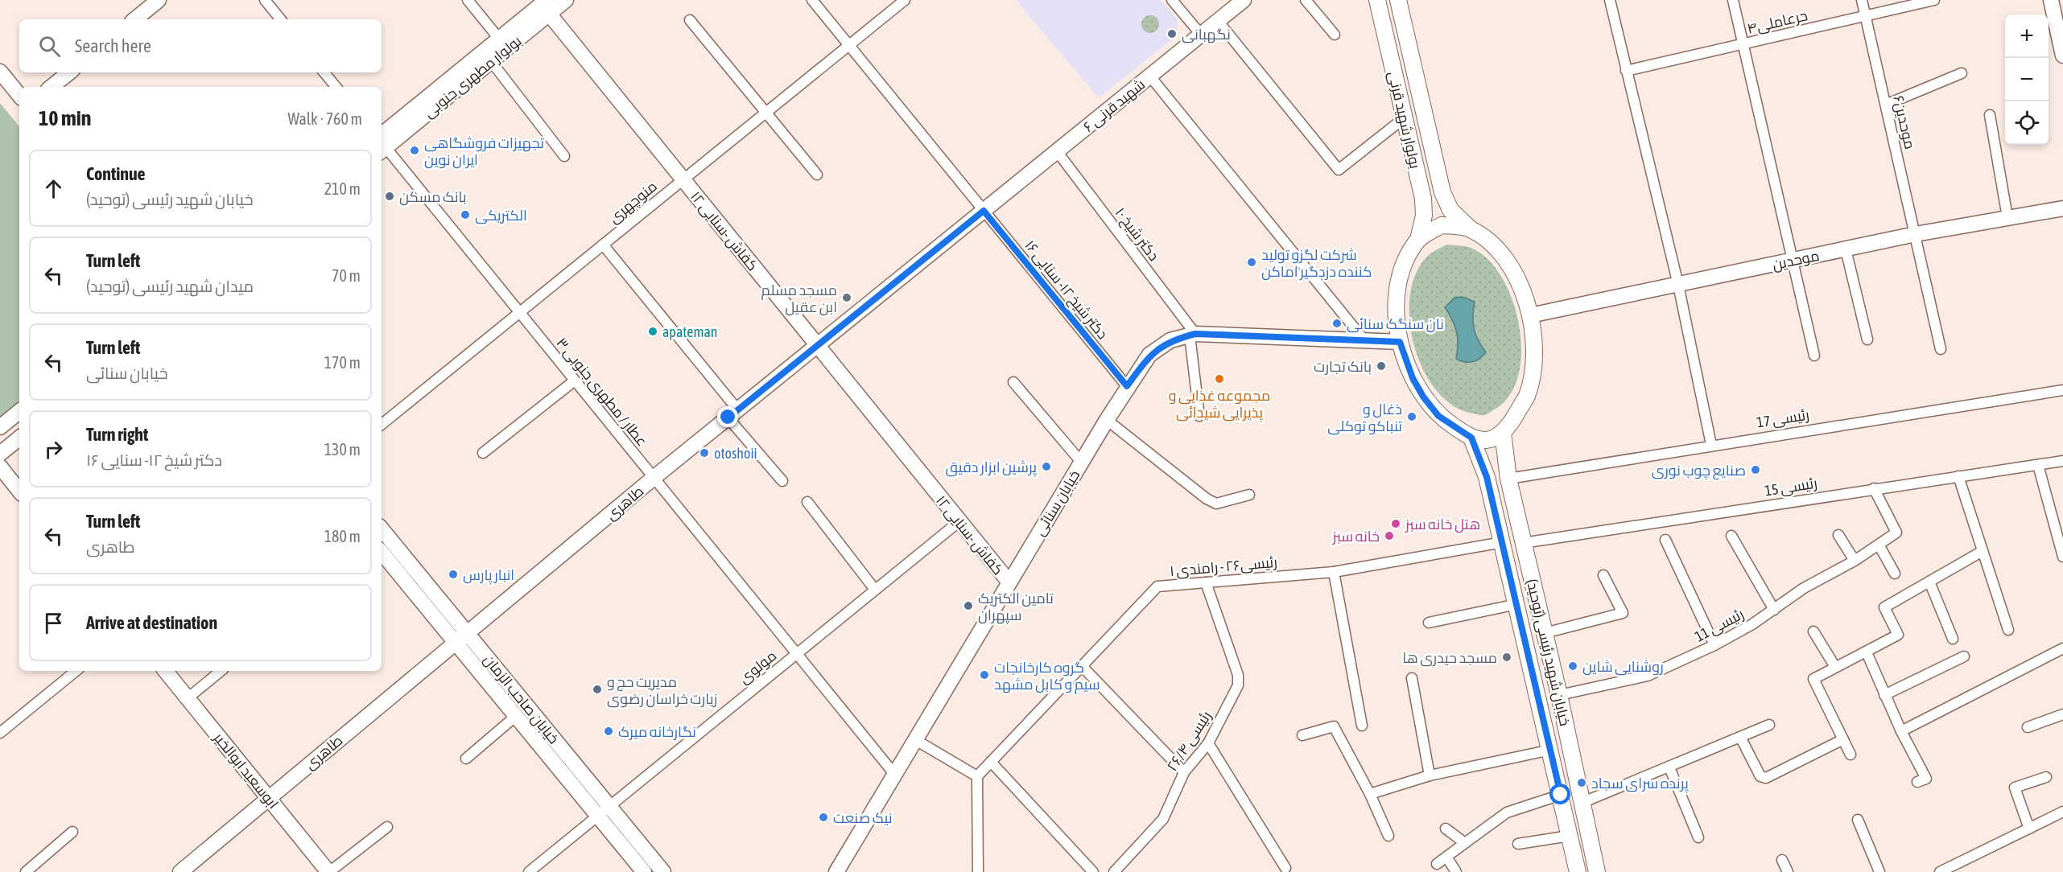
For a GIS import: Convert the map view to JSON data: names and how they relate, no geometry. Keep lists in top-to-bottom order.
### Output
{
  "streets": {
    "main road": ["بولوار شهید قرنی", "خیابان شهید رئیسی (توحید)"],
    "street": [
      "حرعاملی۴",
      "بولوار مطهری جنوبی",
      "شهید قرنی ۶",
      "موحدین۶",
      "منوچهری",
      "کفاش -سنایی ۱۲",
      "دکتر شیخ ۱۰",
      "موحدین",
      "دکتر شیخ ۱۲- سنایی ۱۶",
      "عطار / مطهری جنوبی ۳",
      "رئیسی 17",
      "رئیسی 15",
      "طاهری",
      "خیابان سنائی",
      "رئیسی۲۶ - رامندی ۱",
      "رئیسی 11",
      "مولوی",
      "خیابان صاحب الزمان",
      "رئیسی ۲۶/۴",
      "ابوسعید ابوالخیر"
    ]
  },
  "crossings": [
    ["حرعاملی۴", "موحدین۶"],
    ["بولوار مطهری جنوبی", "کفاش -سنایی ۱۲"],
    ["بولوار مطهری جنوبی", "عطار / مطهری جنوبی ۳"],
    ["شهید قرنی ۶", "دکتر شیخ ۱۰"],
    ["شهید قرنی ۶", "دکتر شیخ ۱۲- سنایی ۱۶"],
    ["شهید قرنی ۶", "طاهری"],
    ["بولوار شهید قرنی", "موحدین"],
    ["بولوار شهید قرنی", "خیابان شهید رئیسی (توحید)"],
    ["موحدین۶", "موحدین"],
    ["منوچهری", "کفاش -سنایی ۱۲"],
    ["منوچهری", "دکتر شیخ ۱۲- سنایی ۱۶"],
    ["منوچهری", "عطار / مطهری جنوبی ۳"],
    ["کفاش -سنایی ۱۲", "طاهری"],
    ["کفاش -سنایی ۱۲", "خیابان سنائی"],
    ["کفاش -سنایی ۱۲", "مولوی"],
    ["دکتر شیخ ۱۰", "خیابان سنائی"],
    ["دکتر شیخ ۱۲- سنایی ۱۶", "طاهری"],
    ["دکتر شیخ ۱۲- سنایی ۱۶", "خیابان سنائی"],
    ["عطار / مطهری جنوبی ۳", "طاهری"],
    ["عطار / مطهری جنوبی ۳", "خیابان سنائی"],
    ["عطار / مطهری جنوبی ۳", "مولوی"],
    ["رئیسی 17", "خیابان شهید رئیسی (توحید)"],
    ["رئیسی 15", "رئیسی 11"],
    ["رئیسی 15", "خیابان شهید رئیسی (توحید)"],
    ["طاهری", "خیابان صاحب الزمان"],
    ["طاهری", "ابوسعید ابوالخیر"],
    ["رئیسی۲۶ - رامندی ۱", "خیابان شهید رئیسی (توحید)"],
    ["رئیسی۲۶ - رامندی ۱", "رئیسی ۲۶/۴"],
    ["رئیسی 11", "خیابان شهید رئیسی (توحید)"],
    ["مولوی", "خیابان صاحب الزمان"]
  ],
  "places": [
    "نگهبانی",
    "تجهیزات فروشگاهی ایران نوین",
    "بانک مسکن",
    "الکتریکی",
    "شرکت لگزو تولید کننده دزدگیر اماکن",
    "مسجد مسلم ابن عقیل",
    "نان سنگک سنائی",
    "apateman",
    "بانک تجارت",
    "مجموعه غذایی و پذیرایی شیدائی",
    "ذغال و تنباکو توکلی",
    "otoshoii",
    "پرشین ابزار دقیق",
    "صنایع چوب نوری",
    "هتل خانه سبز",
    "خانه سبز",
    "انبار پارس",
    "تامین الکتریک سپهران",
    "مسجد حیدری ها",
    "روشنایی شاین",
    "گروه کارخانجات سیم و کابل مشهد",
    "مدیریت حج و زیارت خراسان رضوی",
    "نگارخانه میرک",
    "پرنده سرای سجاد",
    "نیک صنعت"
  ],
  "page": {
    "map_buttons": ["+", "−"],
    "search": "Search here",
    "heading": ["10 min", "Walk · 760 m"],
    "list": [
      ["Continue", "خیابان شهید رئیسی (توحید)", "210 m"],
      ["Turn left", "میدان شهید رئیسی (توحید)", "70 m"],
      ["Turn left", "خیابان سنائی", "170 m"],
      ["Turn right", "دکتر شیخ ۱۲- سنایی ۱۶", "130 m"],
      ["Turn left", "طاهری", "180 m"],
      "Arrive at destination"
    ]
  }
}
